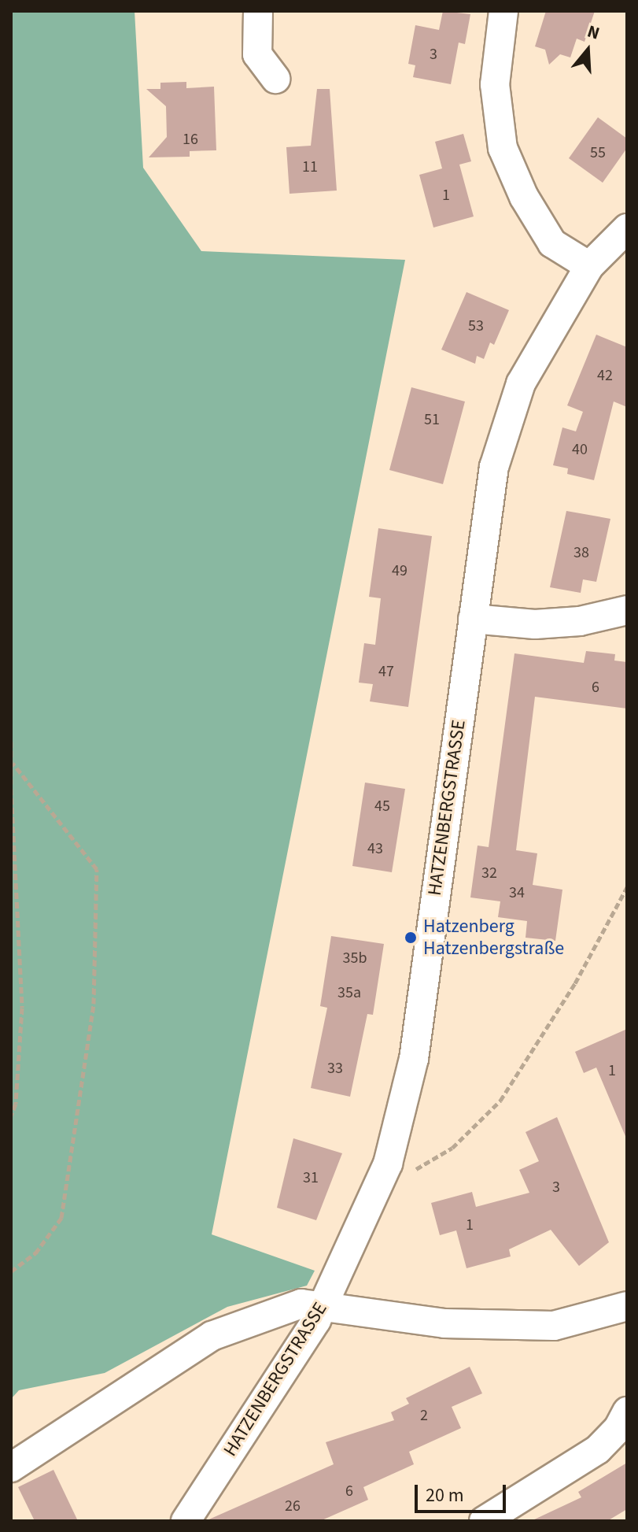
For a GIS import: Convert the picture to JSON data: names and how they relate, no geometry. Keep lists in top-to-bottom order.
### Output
{
  "streets": {
    "street": ["HATZENBERGSTRASSE"]
  },
  "places": ["Hatzenberg Hatzenbergstraße"],
  "house_numbers": [
    "3",
    "16",
    "55",
    "11",
    "1",
    "53",
    "42",
    "51",
    "40",
    "38",
    "49",
    "47",
    "6",
    "45",
    "43",
    "32",
    "34",
    "35b",
    "35a",
    "33",
    "1",
    "31",
    "3",
    "1",
    "2",
    "6",
    "26"
  ],
  "scale_bar": "20 m",
  "north": "top"
}
